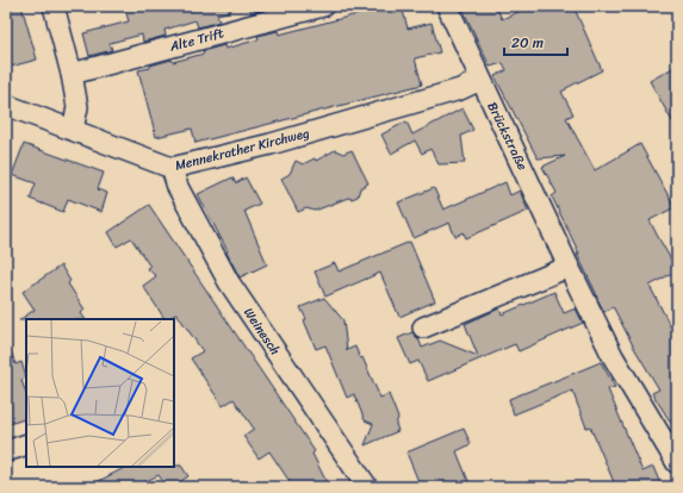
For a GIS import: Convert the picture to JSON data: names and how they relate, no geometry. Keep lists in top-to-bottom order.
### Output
{
  "streets": {
    "street": [
      "Alte Trift",
      "Brückstraße",
      "Mennekrather Kirchweg",
      "Weinesch"
    ]
  },
  "crossings": [
    ["Brückstraße", "Mennekrather Kirchweg"],
    ["Mennekrather Kirchweg", "Weinesch"]
  ],
  "scale_bar": "20 m"
}
